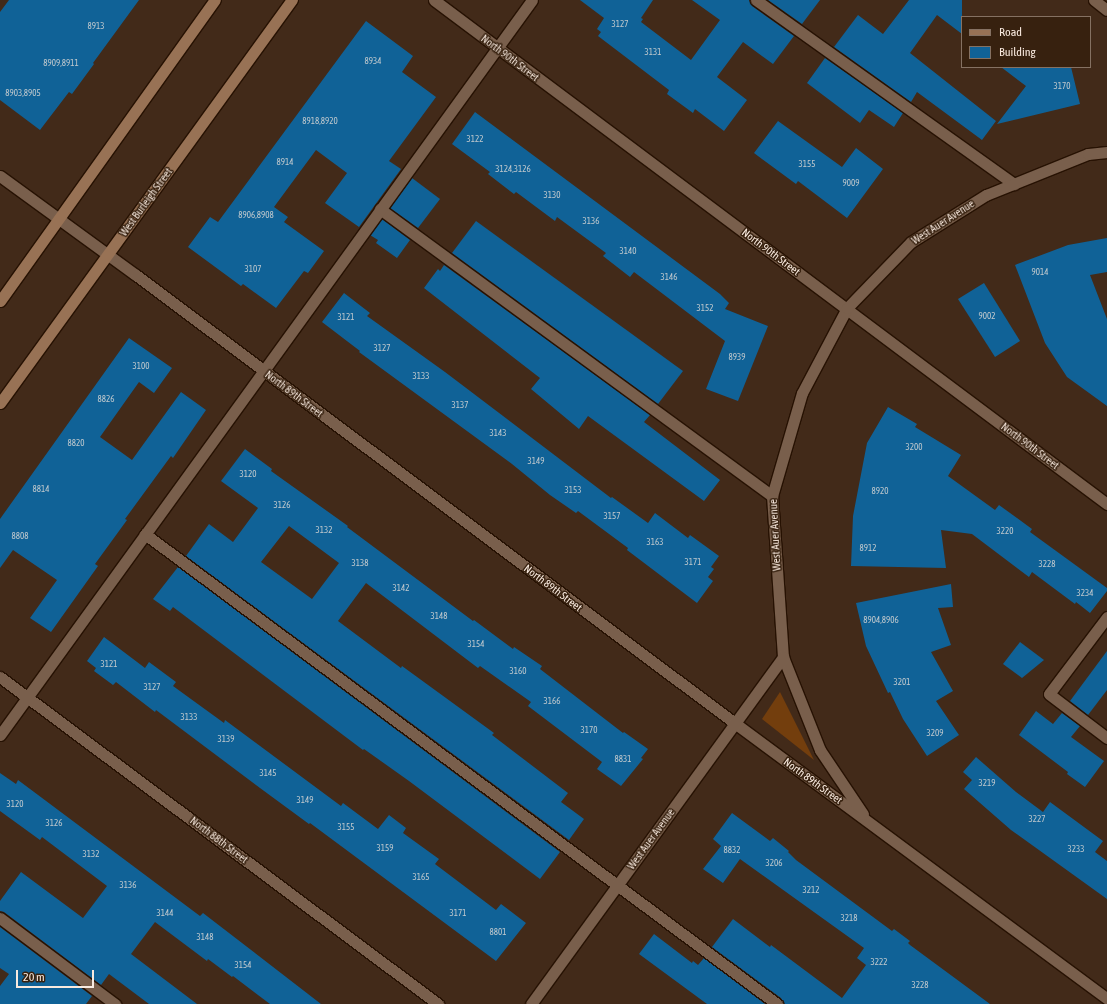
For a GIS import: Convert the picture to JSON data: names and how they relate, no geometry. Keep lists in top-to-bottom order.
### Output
{
  "streets": {
    "main road": ["West Burleigh Street"],
    "street": [
      "North 90th Street",
      "West Auer Avenue",
      "North 89th Street",
      "North 88th Street"
    ]
  },
  "crossings": [
    ["North 90th Street", "West Auer Avenue"],
    ["West Burleigh Street", "North 89th Street"],
    ["West Auer Avenue", "North 89th Street"]
  ],
  "house_numbers": [
    "3127",
    "8913",
    "3131",
    "8934",
    "8909,8911",
    "3170",
    "8903,8905",
    "8918,8920",
    "3122",
    "8914",
    "3155",
    "3124,3126",
    "9009",
    "3130",
    "8906,8908",
    "3136",
    "3140",
    "3107",
    "9014",
    "3146",
    "3152",
    "9002",
    "3121",
    "3127",
    "8939",
    "3100",
    "3133",
    "8826",
    "3137",
    "3143",
    "8820",
    "3200",
    "3149",
    "3120",
    "8814",
    "3153",
    "8920",
    "3126",
    "3157",
    "3132",
    "3220",
    "8808",
    "3163",
    "8912",
    "3171",
    "3138",
    "3228",
    "3142",
    "3234",
    "3148",
    "8904,8906",
    "3154",
    "3121",
    "3160",
    "3201",
    "3127",
    "3166",
    "3133",
    "3170",
    "3209",
    "3139",
    "8831",
    "3145",
    "3219",
    "3149",
    "3120",
    "3227",
    "3126",
    "3155",
    "3159",
    "3233",
    "8832",
    "3132",
    "3206",
    "3165",
    "3136",
    "3212",
    "3144",
    "3171",
    "3218",
    "8801",
    "3148",
    "3222",
    "3154",
    "3228"
  ],
  "legend": ["Road", "Building"],
  "scale_bar": "20 m"
}
